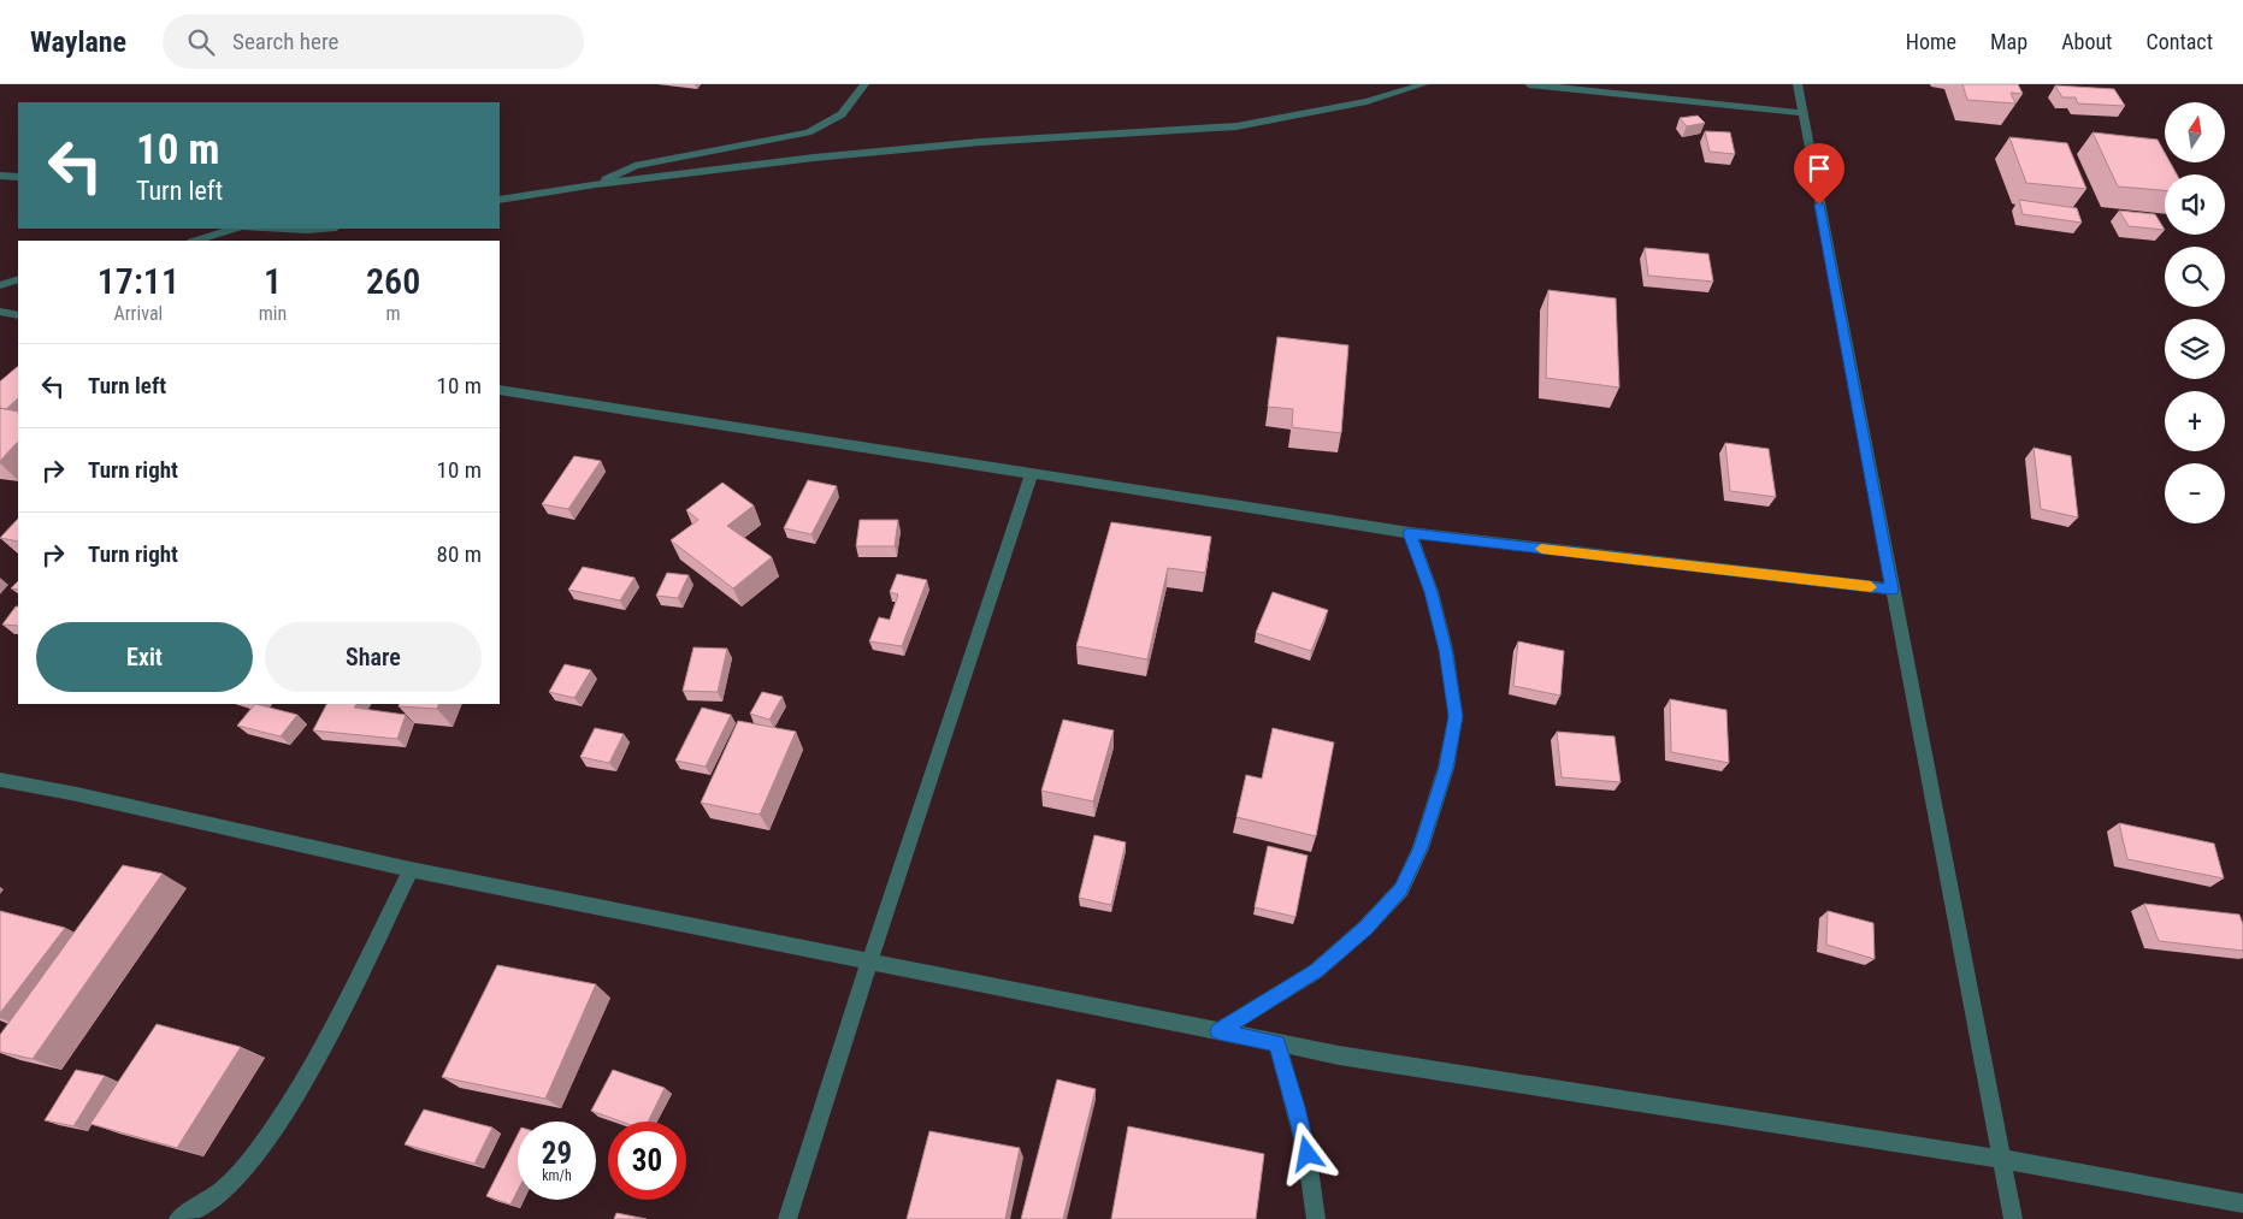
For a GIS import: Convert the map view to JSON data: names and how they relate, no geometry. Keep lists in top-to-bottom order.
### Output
{
  "north": "top",
  "page": {
    "header": "Waylane",
    "search": "Search here",
    "nav": [
      "Home",
      "Map",
      "About",
      "Contact"
    ],
    "map_buttons": ["+", "−"],
    "turn": ["10 m", "Turn left"],
    "eta": [
      "17:11",
      "Arrival",
      "1",
      "min",
      "260",
      "m"
    ],
    "list": [
      {
        "name": "Turn left",
        "value": "10 m"
      },
      {
        "name": "Turn right",
        "value": "10 m"
      },
      {
        "name": "Turn right",
        "value": "80 m"
      }
    ],
    "buttons": ["Exit", "Share"],
    "speed": "29 km/h",
    "limit": "30"
  }
}
